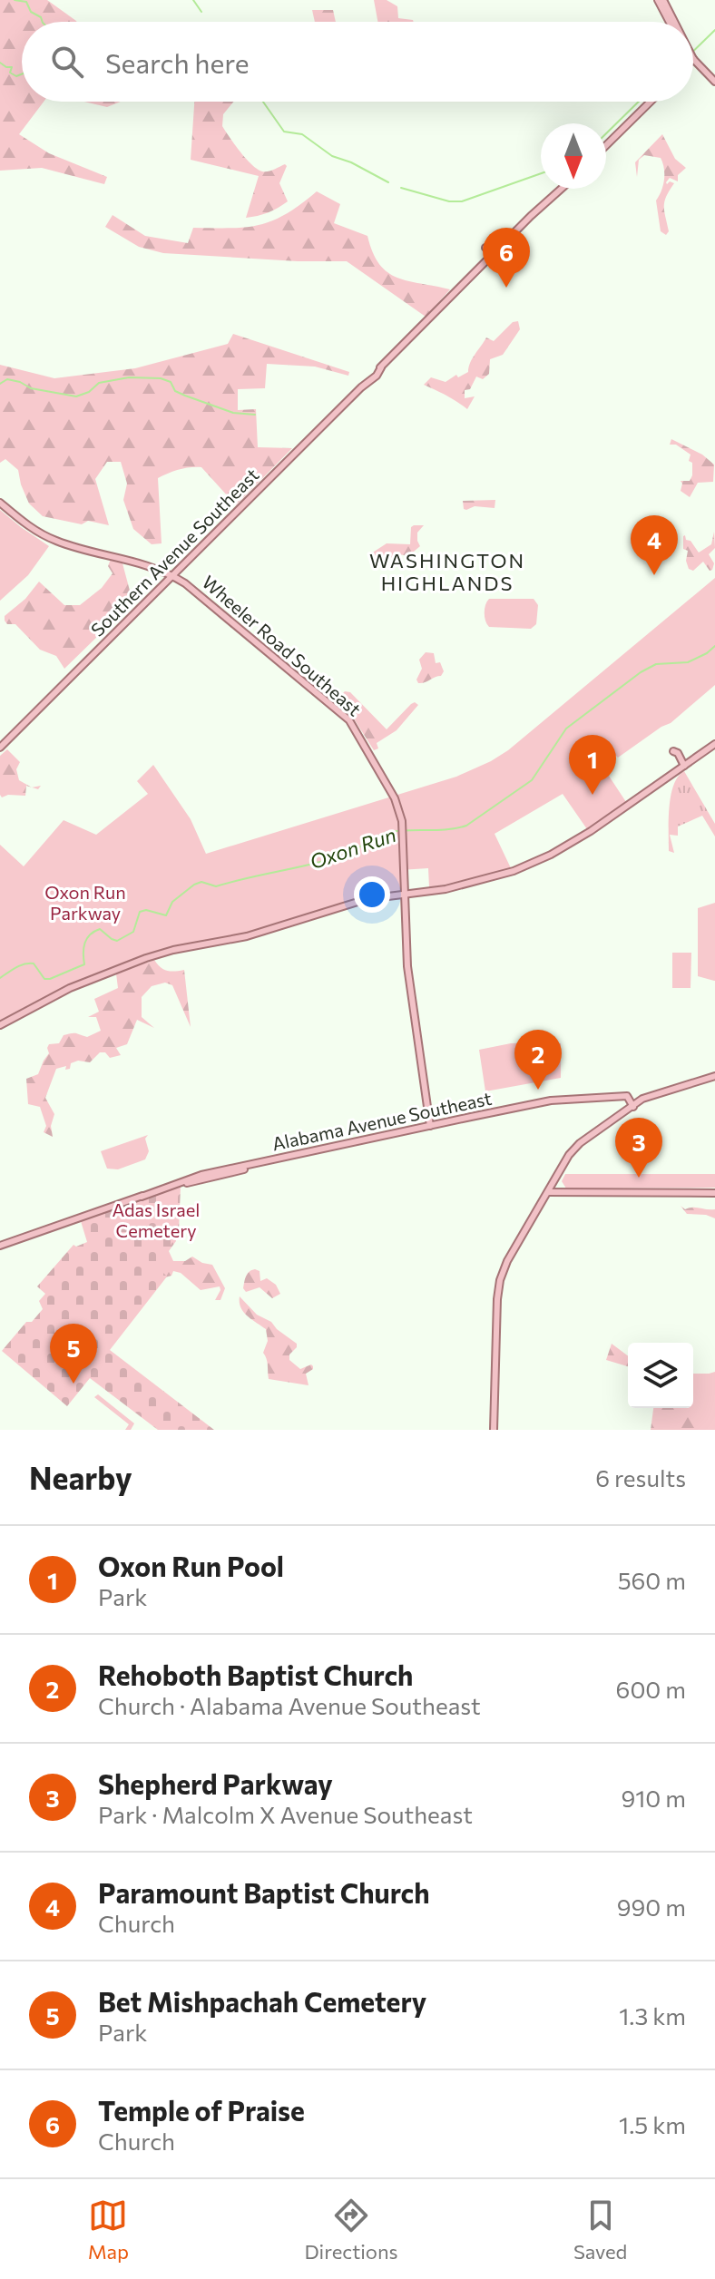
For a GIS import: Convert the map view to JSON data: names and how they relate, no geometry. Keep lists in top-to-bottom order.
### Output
{
  "streets": {
    "main road": ["Southern Avenue Southeast", "Wheeler Road Southeast", "Alabama Avenue Southeast"]
  },
  "crossings": [
    ["Southern Avenue Southeast", "Wheeler Road Southeast"],
    ["Wheeler Road Southeast", "Alabama Avenue Southeast"]
  ],
  "districts": ["WASHINGTON HIGHLANDS"],
  "water": ["Oxon Run"],
  "parks": ["Oxon Run Parkway", "Adas Israel Cemetery"],
  "north": "bottom",
  "page": {
    "search": "Search here",
    "pins": [
      "6",
      "4",
      "1",
      "2",
      "3",
      "5"
    ],
    "heading": ["Nearby", "6 results"],
    "list": [
      {
        "mark": "1",
        "name": "Oxon Run Pool",
        "note": "Park",
        "value": "560 m"
      },
      {
        "mark": "2",
        "name": "Rehoboth Baptist Church",
        "note": "Church · Alabama Avenue Southeast",
        "value": "600 m"
      },
      {
        "mark": "3",
        "name": "Shepherd Parkway",
        "note": "Park · Malcolm X Avenue Southeast",
        "value": "910 m"
      },
      {
        "mark": "4",
        "name": "Paramount Baptist Church",
        "note": "Church",
        "value": "990 m"
      },
      {
        "mark": "5",
        "name": "Bet Mishpachah Cemetery",
        "note": "Park",
        "value": "1.3 km"
      },
      {
        "mark": "6",
        "name": "Temple of Praise",
        "note": "Church",
        "value": "1.5 km"
      }
    ],
    "nav": ["Map", "Directions", "Saved"]
  }
}
